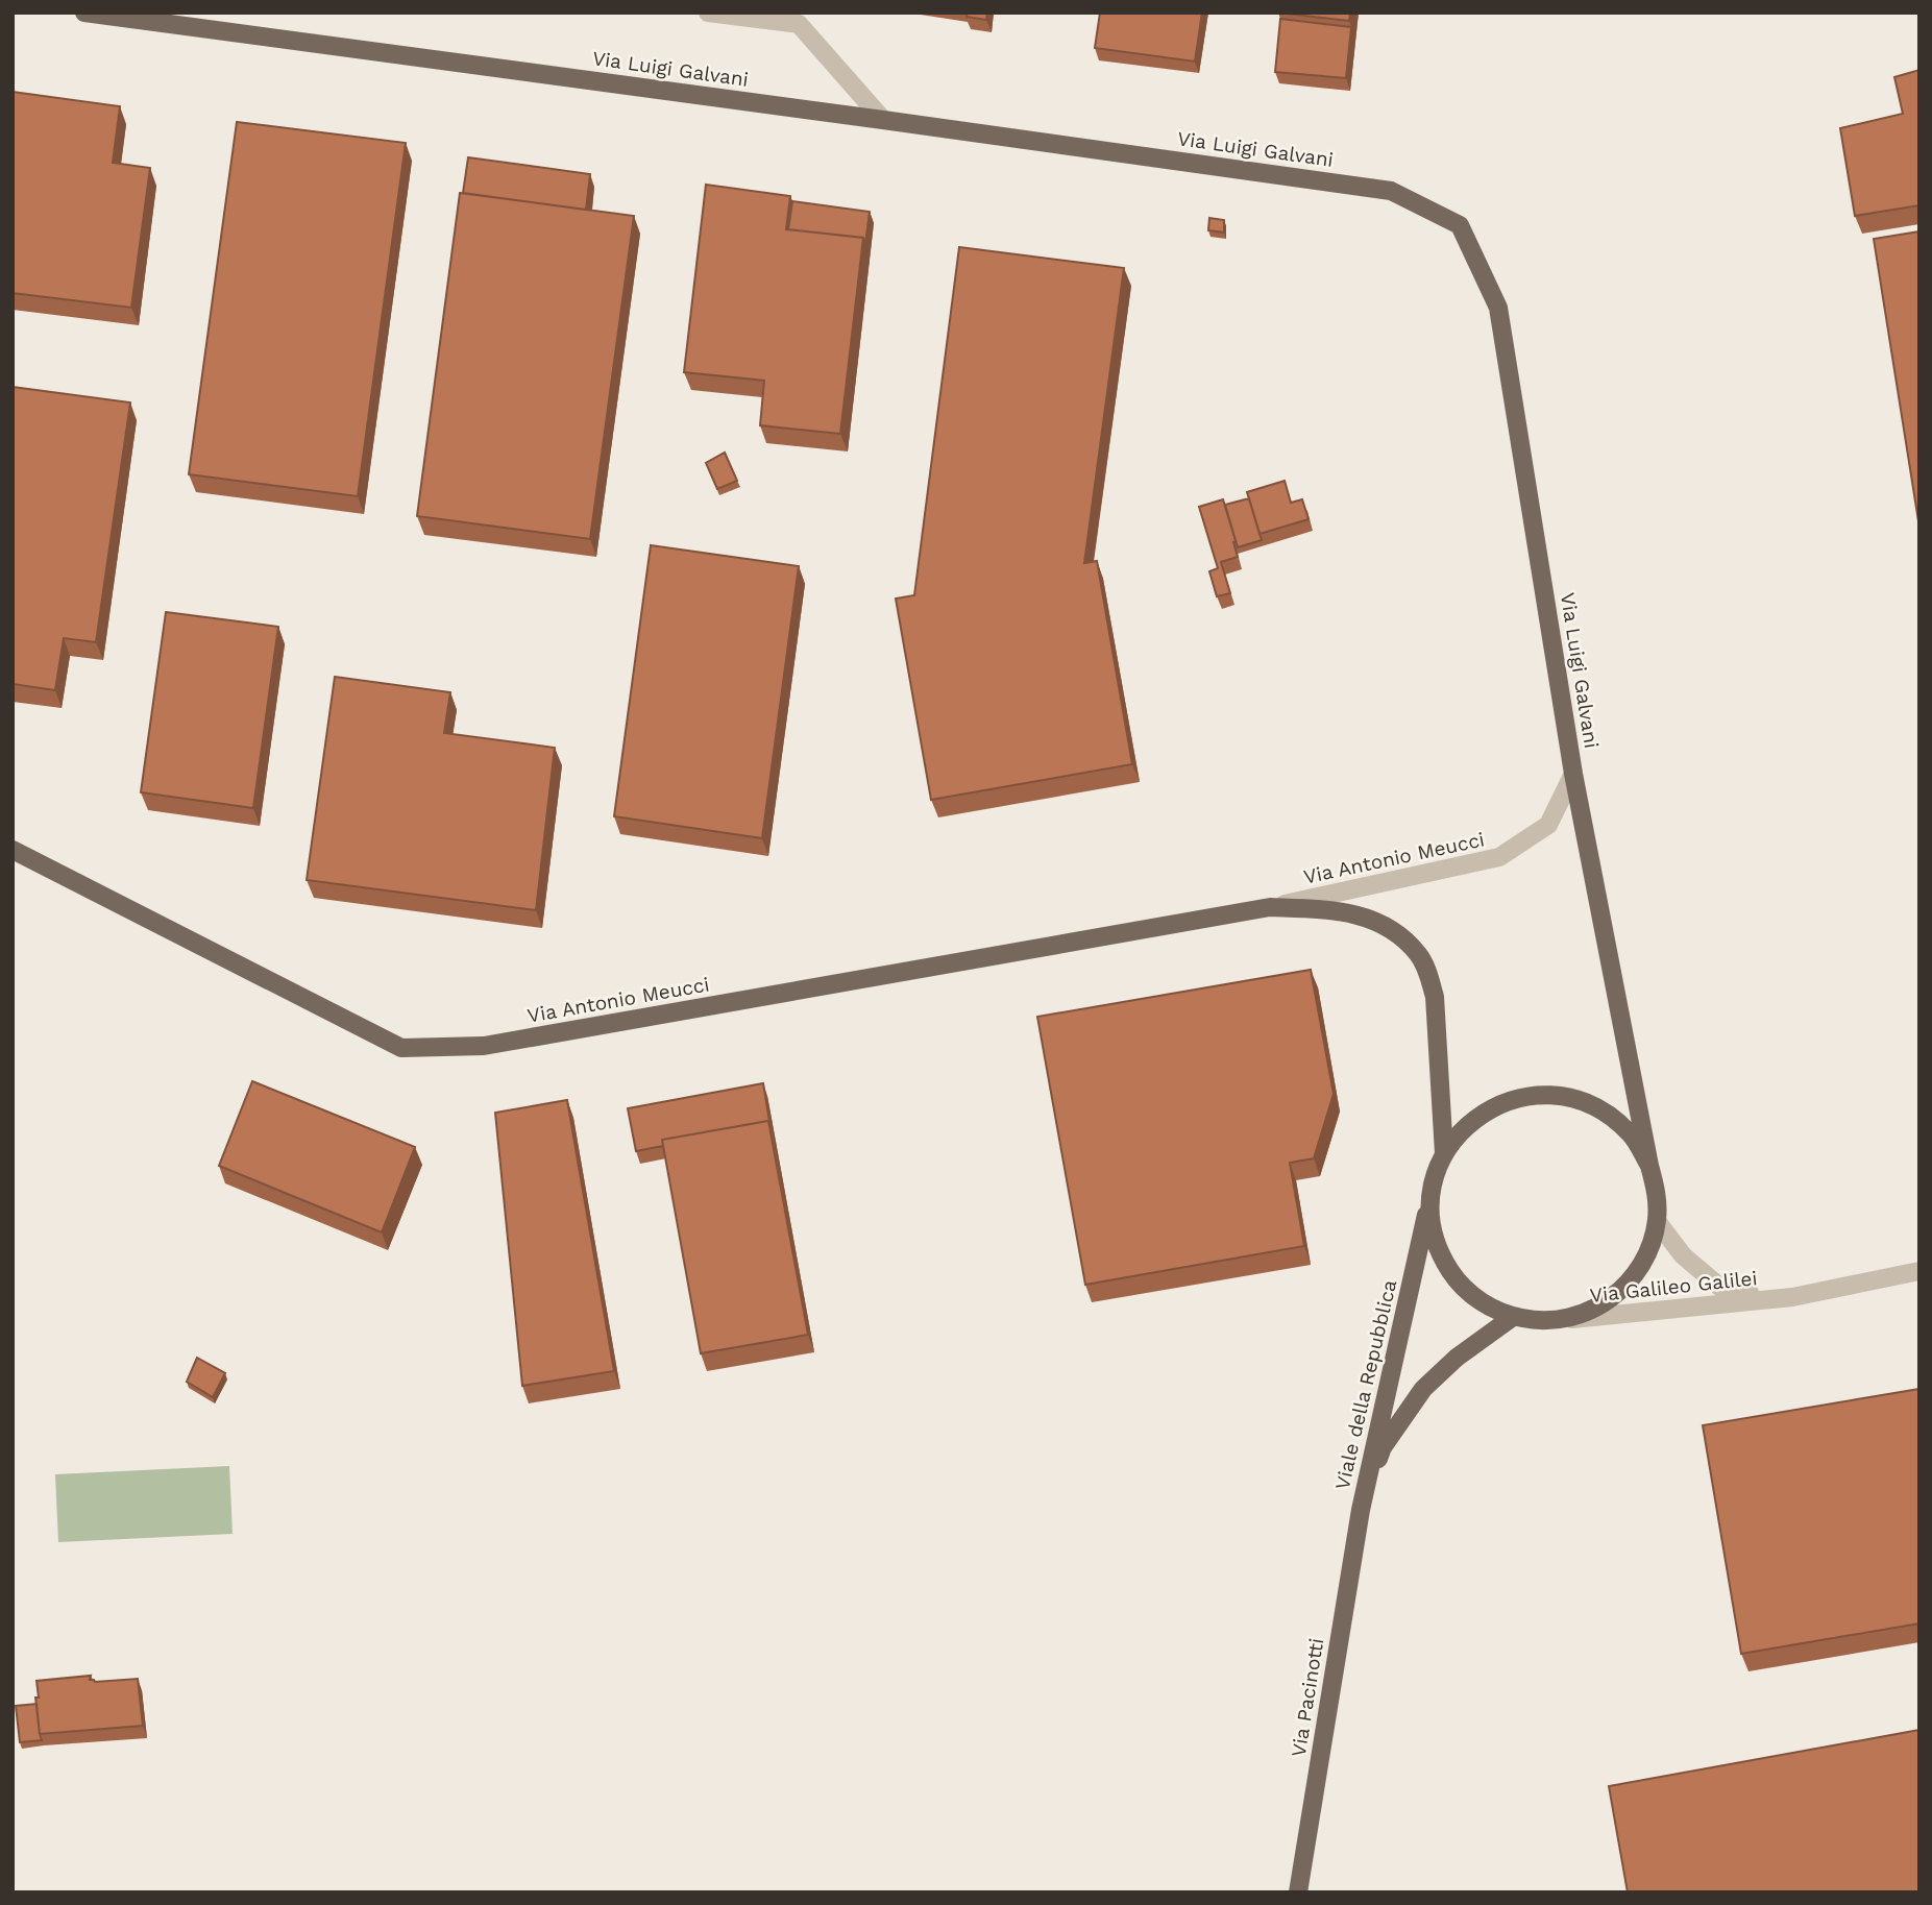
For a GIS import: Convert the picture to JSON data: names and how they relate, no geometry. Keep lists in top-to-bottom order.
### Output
{
  "streets": {
    "main road": [
      "Via Luigi Galvani",
      "Via Antonio Meucci",
      "Viale della Repubblica",
      "Via Pacinotti"
    ],
    "street": ["Via Galileo Galilei"]
  },
  "crossings": [
    ["Via Luigi Galvani", "Via Antonio Meucci"],
    ["Via Luigi Galvani", "Via Galileo Galilei"],
    ["Via Luigi Galvani", "Viale della Repubblica"],
    ["Via Antonio Meucci", "Via Galileo Galilei"],
    ["Via Antonio Meucci", "Viale della Repubblica"],
    ["Via Galileo Galilei", "Viale della Repubblica"],
    ["Viale della Repubblica", "Via Pacinotti"]
  ]
}
